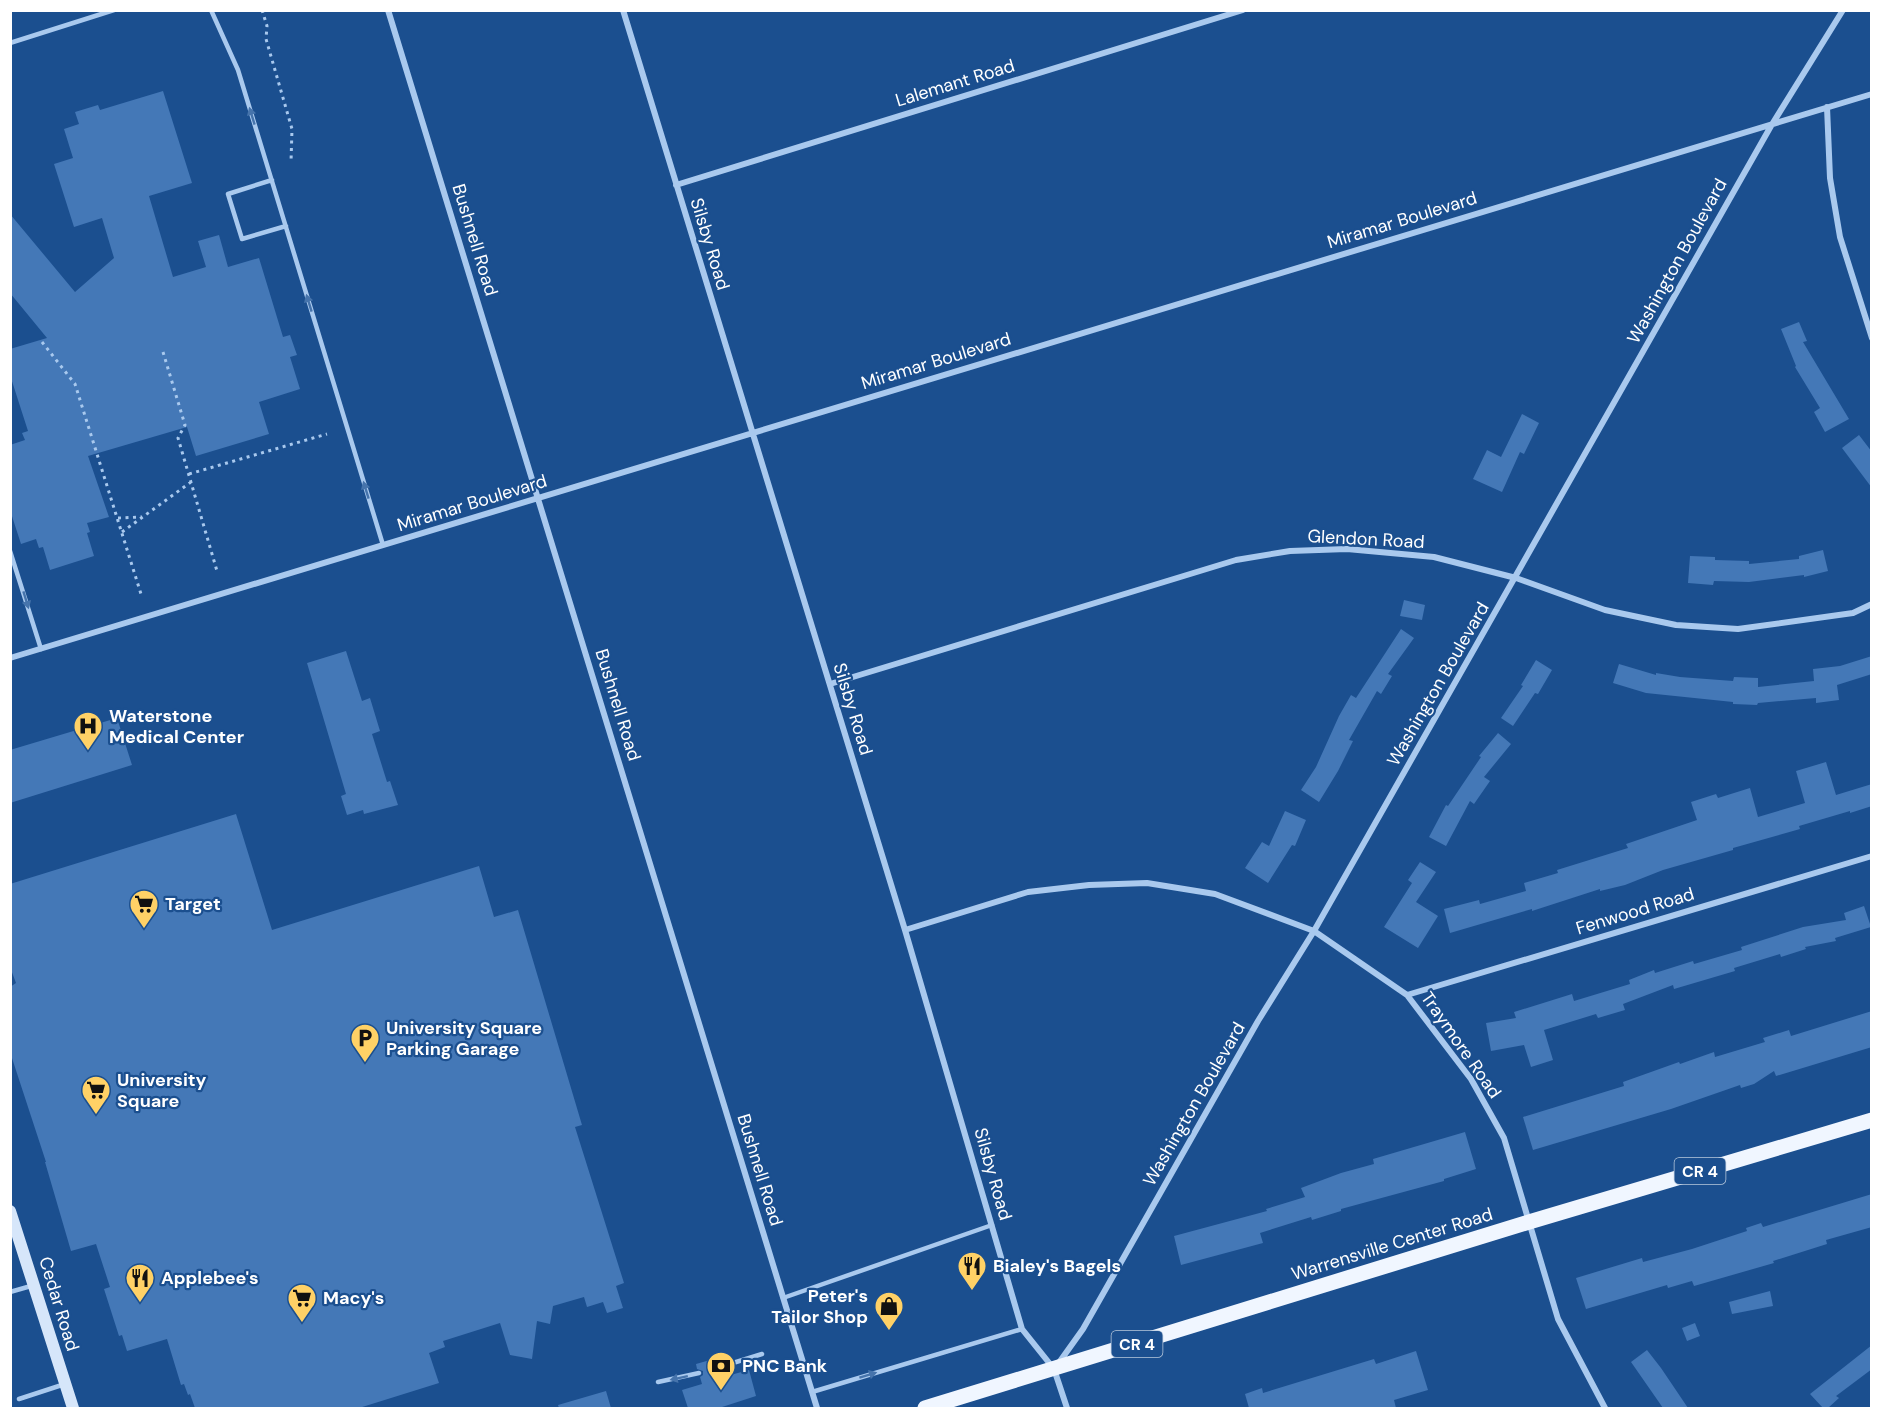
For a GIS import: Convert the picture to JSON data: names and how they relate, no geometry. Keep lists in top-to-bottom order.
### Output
{
  "streets": {
    "main road": ["CR 4", "Warrensville Center Road", "Cedar Road"],
    "street": [
      "Lalemant Road",
      "Miramar Boulevard",
      "Bushnell Road",
      "Silsby Road",
      "Washington Boulevard",
      "Glendon Road",
      "Fenwood Road",
      "Traymore Road"
    ]
  },
  "crossings": [
    ["Lalemant Road", "Silsby Road"],
    ["Miramar Boulevard", "Bushnell Road"],
    ["Miramar Boulevard", "Silsby Road"],
    ["Miramar Boulevard", "Washington Boulevard"],
    ["Silsby Road", "Washington Boulevard"],
    ["Silsby Road", "Glendon Road"],
    ["Silsby Road", "Traymore Road"],
    ["Silsby Road", "Warrensville Center Road"],
    ["Washington Boulevard", "Glendon Road"],
    ["Washington Boulevard", "Traymore Road"],
    ["Washington Boulevard", "Warrensville Center Road"],
    ["Fenwood Road", "Traymore Road"],
    ["Traymore Road", "Warrensville Center Road"]
  ],
  "places": {
    "hospital": ["Waterstone Medical Center"],
    "supermarket": ["Target", "University Square", "Macy's"],
    "parking": ["University Square Parking Garage"],
    "restaurant": ["Bialey's Bagels", "Applebee's"],
    "shop": ["Peter's Tailor Shop"],
    "bank": ["PNC Bank"]
  }
}
